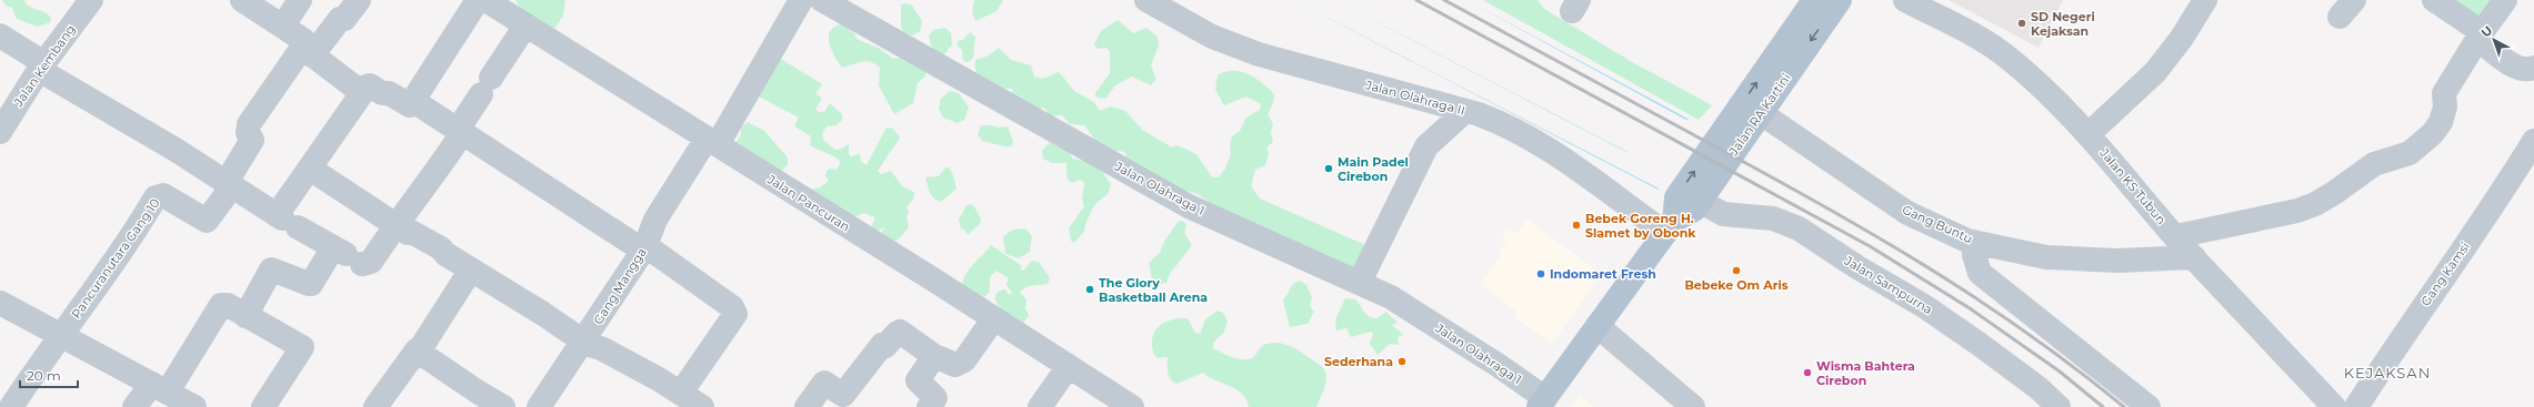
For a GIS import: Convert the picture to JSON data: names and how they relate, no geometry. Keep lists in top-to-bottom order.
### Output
{
  "streets": {
    "main road": ["Jalan RA Kartini"],
    "street": [
      "Jalan Kembang",
      "Jalan Olahraga II",
      "Jalan KS Tubun",
      "Jalan Olahraga 1",
      "Jalan Pancuran",
      "Gang Buntu",
      "Pancuranutara Gang 10",
      "Gang Kamsi",
      "Jalan Sampurna",
      "Gang Mangga"
    ]
  },
  "crossings": [
    ["Jalan Olahraga II", "Jalan RA Kartini"],
    ["Jalan RA Kartini", "Jalan Olahraga 1"],
    ["Jalan RA Kartini", "Gang Buntu"],
    ["Jalan RA Kartini", "Jalan Sampurna"],
    ["Jalan KS Tubun", "Gang Buntu"],
    ["Jalan Pancuran", "Gang Mangga"]
  ],
  "districts": ["KEJAKSAN"],
  "places": [
    "SD Negeri Kejaksan",
    "Main Padel Cirebon",
    "Bebek Goreng H. Slamet by Obonk",
    "Bebeke Om Aris",
    "Indomaret Fresh",
    "The Glory Basketball Arena",
    "Sederhana",
    "Wisma Bahtera Cirebon"
  ],
  "scale_bar": "20 m",
  "north": "top left"
}
